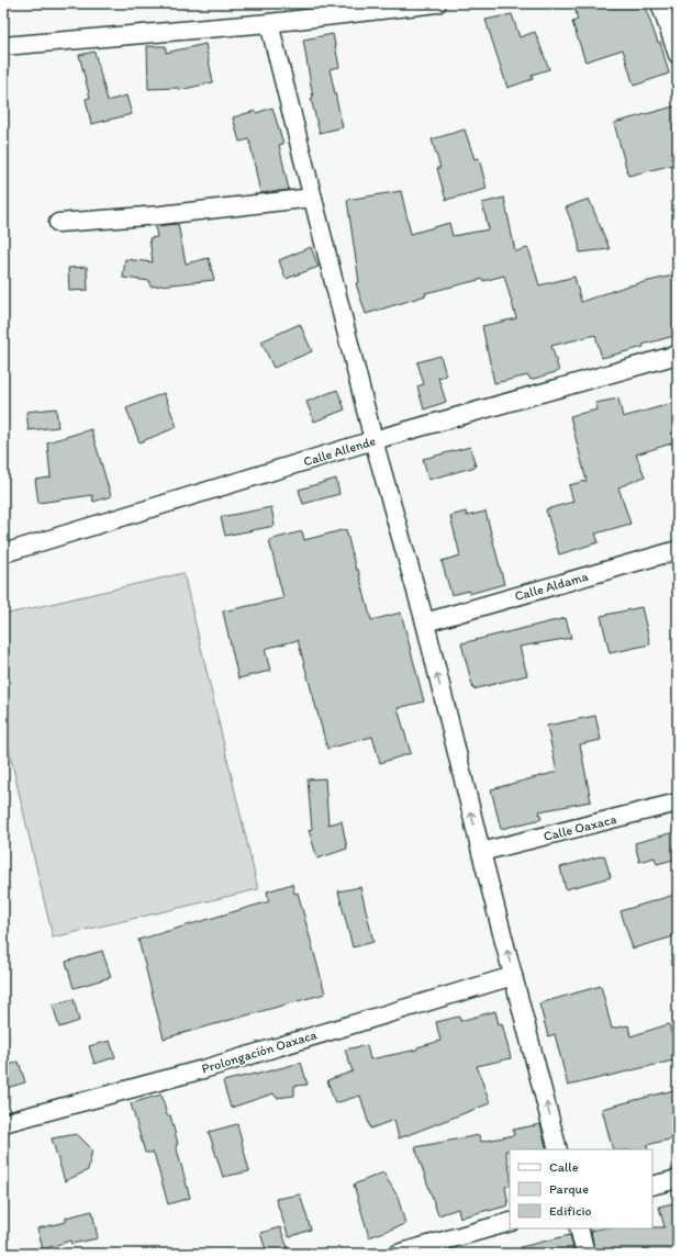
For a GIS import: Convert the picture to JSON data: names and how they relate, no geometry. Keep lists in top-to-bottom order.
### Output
{
  "streets": {
    "street": [
      "Calle Allende",
      "Calle Aldama",
      "Calle Oaxaca",
      "Prolongación Oaxaca"
    ]
  },
  "legend": ["Calle", "Parque", "Edificio"]
}
